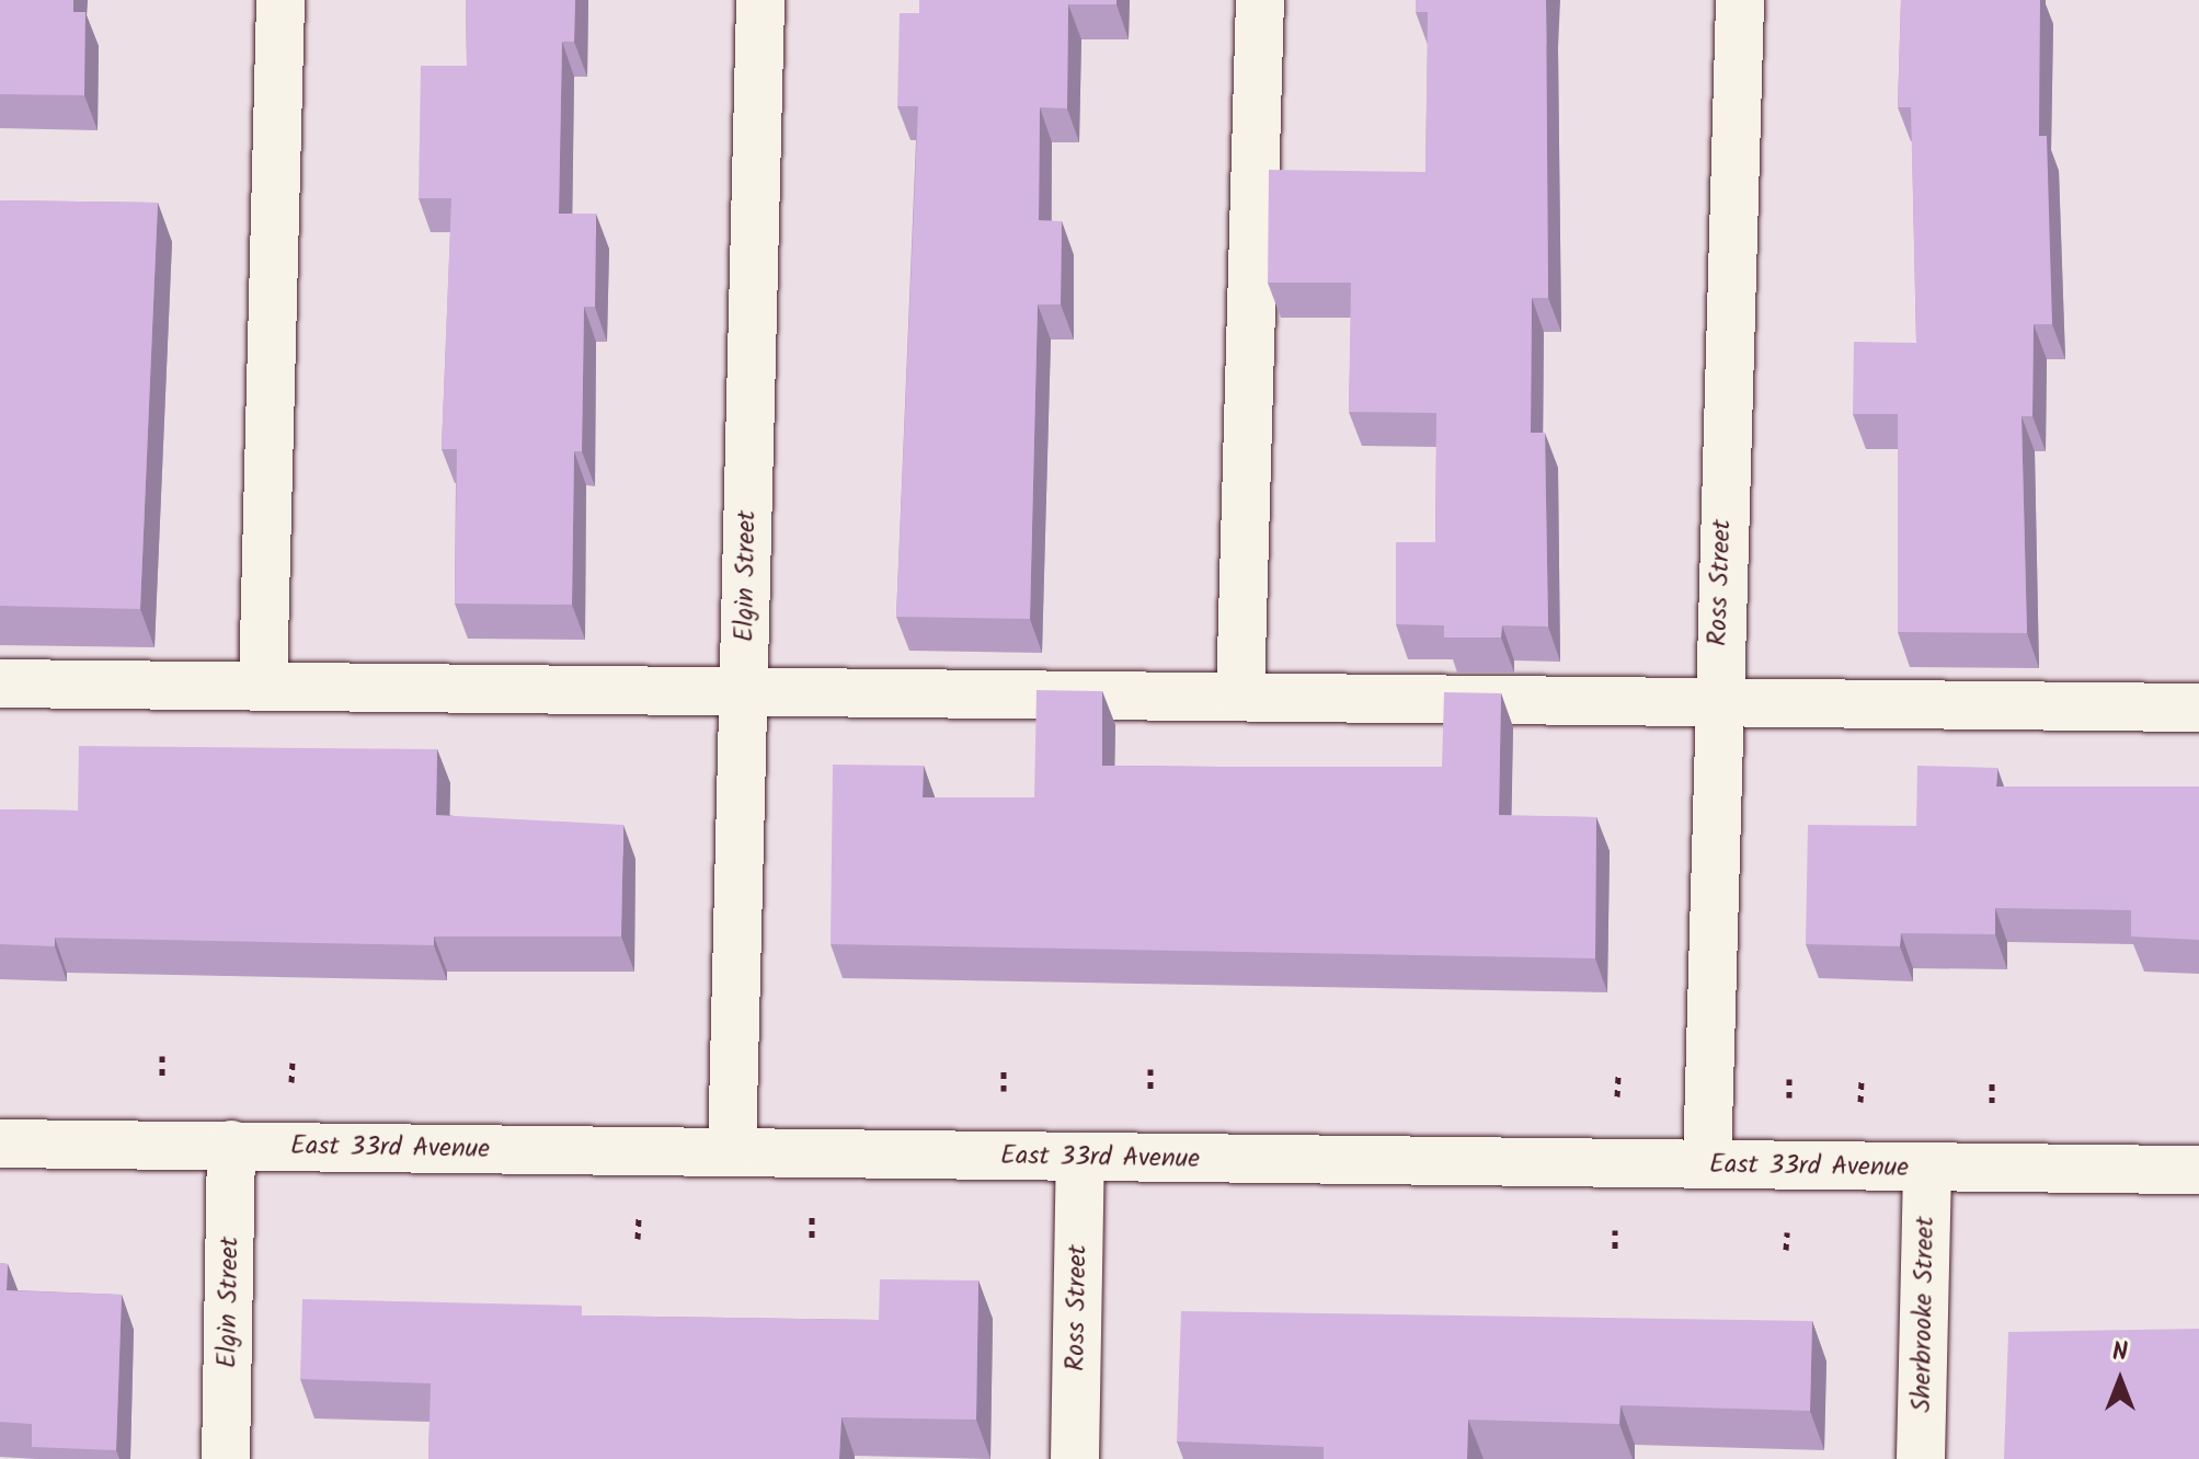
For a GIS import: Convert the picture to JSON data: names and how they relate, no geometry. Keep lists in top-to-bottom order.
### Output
{
  "streets": {
    "street": [
      "Elgin Street",
      "Ross Street",
      "East 33rd Avenue",
      "Sherbrooke Street"
    ]
  },
  "crossings": [
    ["Elgin Street", "East 33rd Avenue"],
    ["Ross Street", "East 33rd Avenue"],
    ["East 33rd Avenue", "Sherbrooke Street"]
  ],
  "north": "top"
}
